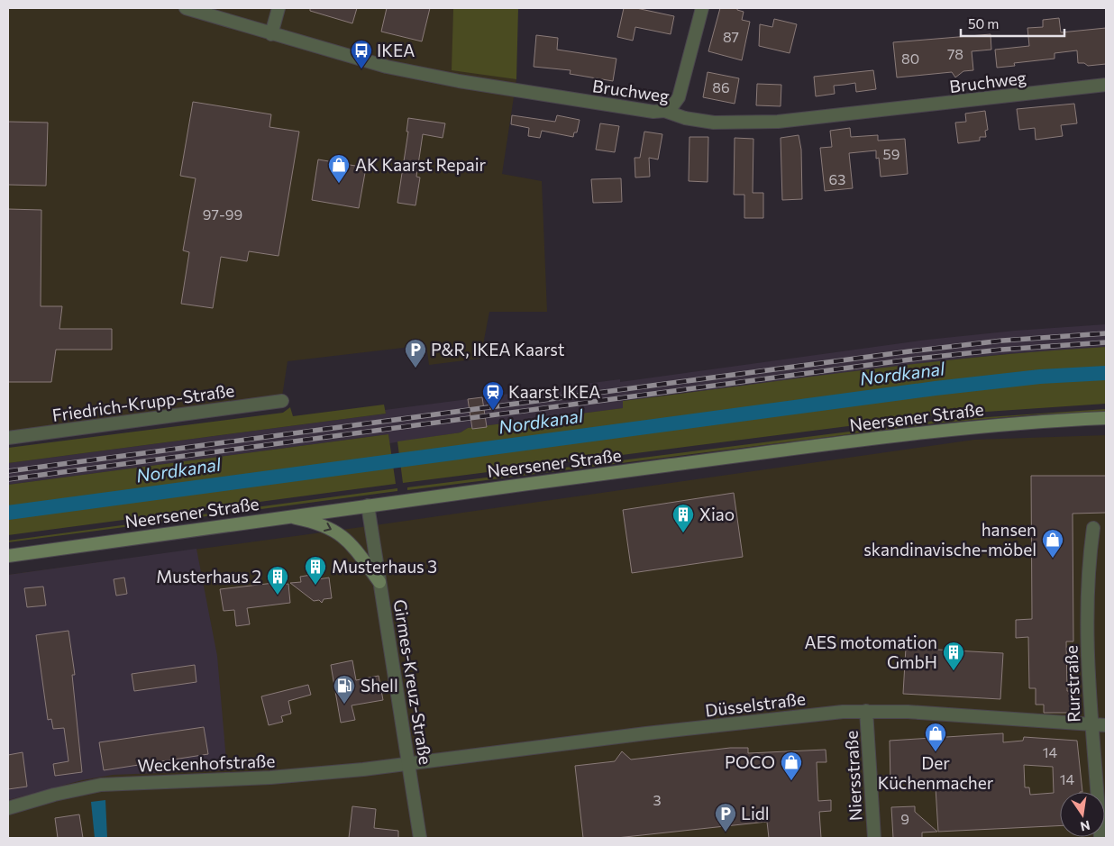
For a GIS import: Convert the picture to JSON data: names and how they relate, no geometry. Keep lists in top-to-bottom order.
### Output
{
  "streets": {
    "main road": ["Neersener Straße"],
    "street": [
      "Bruchweg",
      "Friedrich-Krupp-Straße",
      "Girmes-Kreuz-Straße",
      "Rurstraße",
      "Düsselstraße",
      "Weckenhofstraße",
      "Niersstraße"
    ]
  },
  "crossings": [
    ["Neersener Straße", "Girmes-Kreuz-Straße"],
    ["Girmes-Kreuz-Straße", "Düsselstraße"],
    ["Girmes-Kreuz-Straße", "Weckenhofstraße"],
    ["Rurstraße", "Düsselstraße"],
    ["Düsselstraße", "Weckenhofstraße"],
    ["Düsselstraße", "Niersstraße"]
  ],
  "water": ["Nordkanal"],
  "places": {
    "bus stop": ["IKEA"],
    "shop": [
      "AK Kaarst Repair",
      "hansen skandinavische-möbel",
      "Der Küchenmacher",
      "POCO"
    ],
    "parking": ["P&R, IKEA Kaarst", "Lidl"],
    "station": ["Kaarst IKEA"],
    "building": [
      "Xiao",
      "Musterhaus 3",
      "Musterhaus 2",
      "AES motomation GmbH"
    ],
    "fuel station": ["Shell"]
  },
  "house_numbers": [
    "87",
    "78",
    "80",
    "86",
    "59",
    "63",
    "97-99",
    "14",
    "14",
    "3",
    "9"
  ],
  "scale_bar": "50 m",
  "north": "bottom"
}
